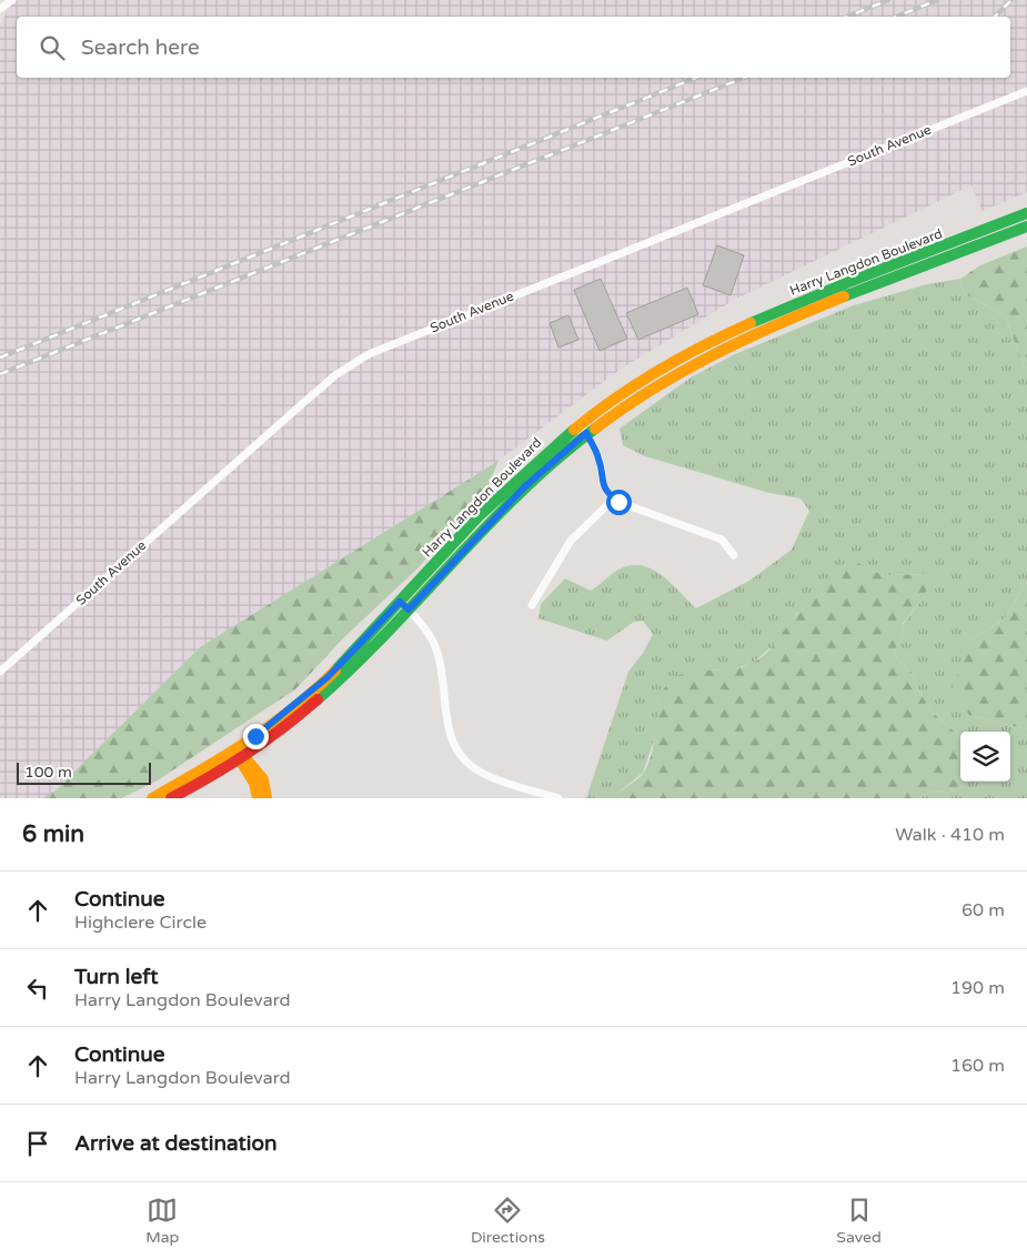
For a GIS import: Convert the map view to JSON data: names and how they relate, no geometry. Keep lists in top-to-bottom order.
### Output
{
  "streets": {
    "main road": ["Harry Langdon Boulevard"],
    "street": ["South Avenue"]
  },
  "scale_bar": "100 m",
  "page": {
    "search": "Search here",
    "scale": "100 m",
    "heading": ["6 min", "Walk · 410 m"],
    "list": [
      ["Continue", "Highclere Circle", "60 m"],
      ["Turn left", "Harry Langdon Boulevard", "190 m"],
      ["Continue", "Harry Langdon Boulevard", "160 m"],
      "Arrive at destination"
    ],
    "nav": ["Map", "Directions", "Saved"]
  }
}
